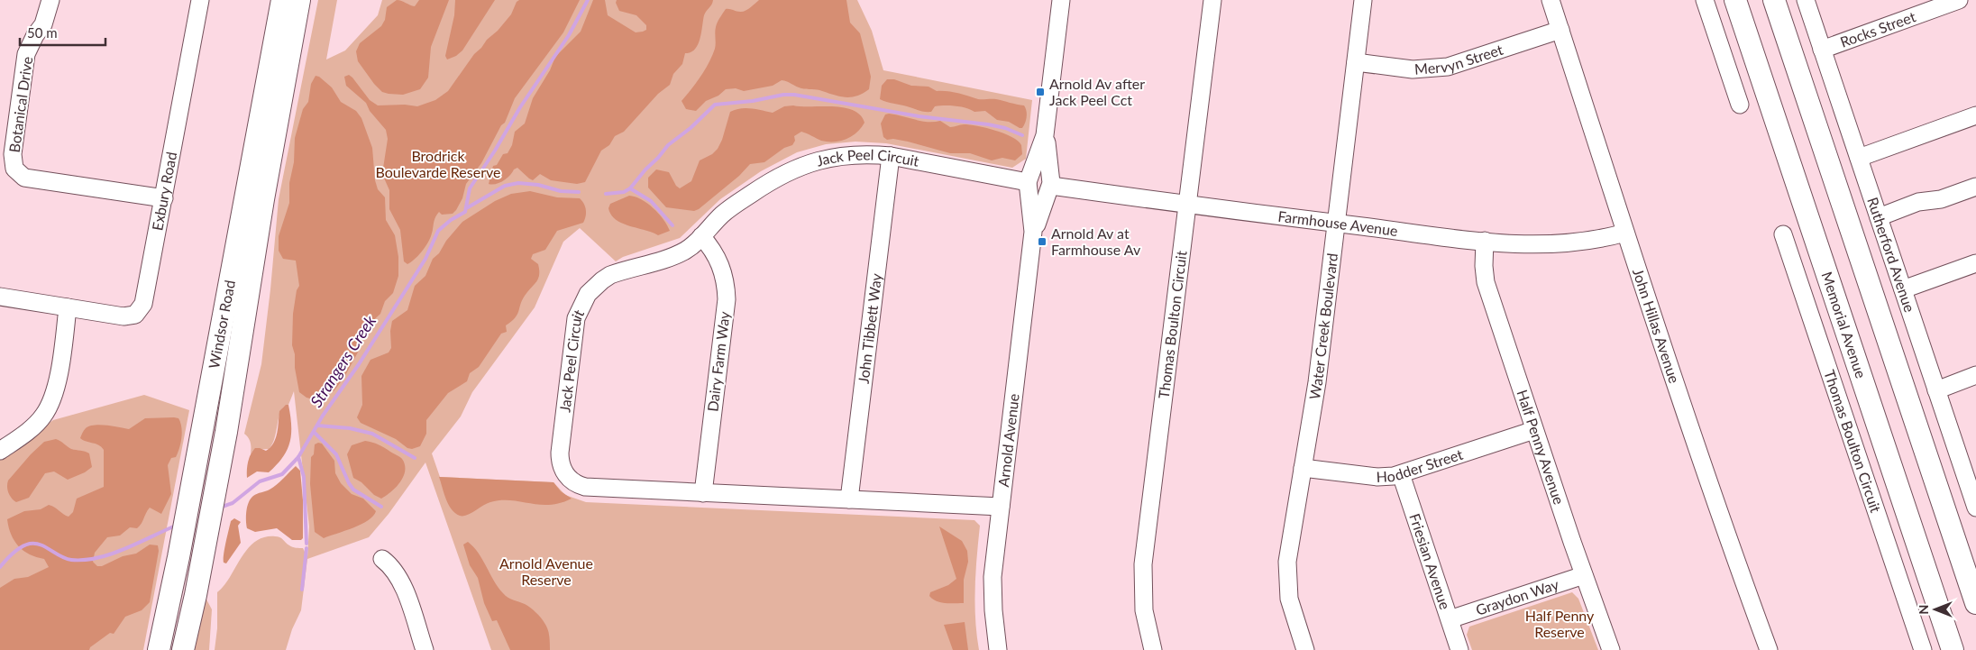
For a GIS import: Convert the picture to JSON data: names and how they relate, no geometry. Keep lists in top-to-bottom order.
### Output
{
  "streets": {
    "main road": ["Memorial Avenue", "Windsor Road"],
    "street": [
      "Rocks Street",
      "Mervyn Street",
      "Botanical Drive",
      "Jack Peel Circuit",
      "Exbury Road",
      "Farmhouse Avenue",
      "Rutherford Avenue",
      "Thomas Boulton Circuit",
      "Water Creek Boulevard",
      "John Hillas Avenue",
      "John Tibbett Way",
      "Dairy Farm Way",
      "Arnold Avenue",
      "Half Penny Avenue",
      "Hodder Street",
      "Friesian Avenue",
      "Graydon Way"
    ]
  },
  "crossings": [
    ["Rocks Street", "Rutherford Avenue"],
    ["Mervyn Street", "Water Creek Boulevard"],
    ["Mervyn Street", "John Hillas Avenue"],
    ["Botanical Drive", "Exbury Road"],
    ["Jack Peel Circuit", "Farmhouse Avenue"],
    ["Jack Peel Circuit", "John Tibbett Way"],
    ["Jack Peel Circuit", "Dairy Farm Way"],
    ["Jack Peel Circuit", "Arnold Avenue"],
    ["Farmhouse Avenue", "Thomas Boulton Circuit"],
    ["Farmhouse Avenue", "Water Creek Boulevard"],
    ["Farmhouse Avenue", "John Hillas Avenue"],
    ["Farmhouse Avenue", "Arnold Avenue"],
    ["Farmhouse Avenue", "Half Penny Avenue"],
    ["Water Creek Boulevard", "Hodder Street"],
    ["Half Penny Avenue", "Hodder Street"],
    ["Half Penny Avenue", "Graydon Way"],
    ["Hodder Street", "Friesian Avenue"],
    ["Friesian Avenue", "Graydon Way"]
  ],
  "water": ["Strangers Creek"],
  "parks": ["Brodrick Boulevarde Reserve", "Arnold Avenue Reserve", "Half Penny Reserve"],
  "places": {
    "transit": ["Arnold Av after Jack Peel Cct", "Arnold Av at Farmhouse Av"]
  },
  "scale_bar": "50 m",
  "north": "left"
}
